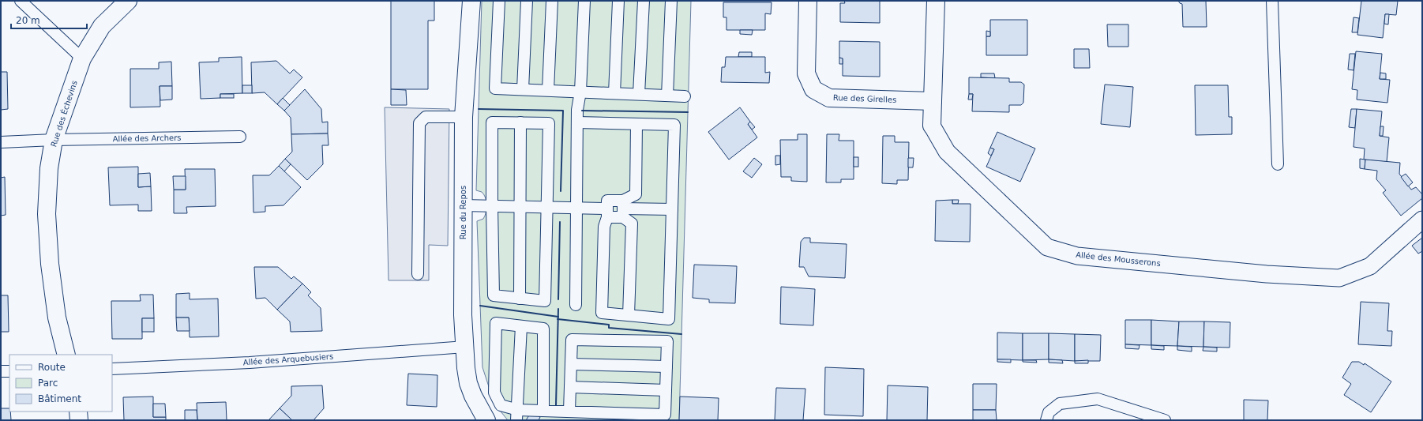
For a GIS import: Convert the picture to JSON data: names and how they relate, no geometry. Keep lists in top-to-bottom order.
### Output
{
  "streets": {
    "street": [
      "Rue des Girelles",
      "Rue des Échevins",
      "Rue du Repos",
      "Allée des Mousserons"
    ],
    "lane": ["Allée des Archers", "Allée des Arquebusiers"]
  },
  "crossings": [
    ["Rue des Échevins", "Allée des Archers"],
    ["Rue du Repos", "Allée des Arquebusiers"]
  ],
  "legend": ["Route", "Parc", "Bâtiment"],
  "scale_bar": "20 m"
}
